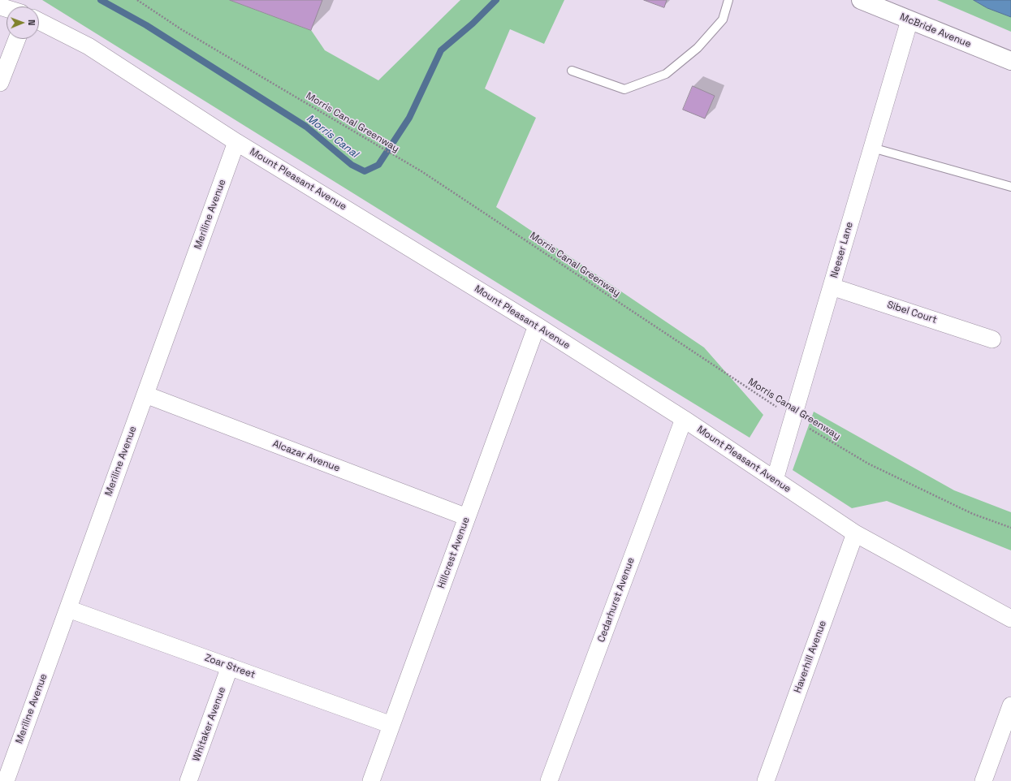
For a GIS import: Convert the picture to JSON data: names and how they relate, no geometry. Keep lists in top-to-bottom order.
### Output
{
  "streets": {
    "main road": ["McBride Avenue"],
    "street": [
      "Mount Pleasant Avenue",
      "Meriline Avenue",
      "Neeser Lane",
      "Sibel Court",
      "Alcazar Avenue",
      "Hillcrest Avenue",
      "Cedarhurst Avenue",
      "Haverhill Avenue",
      "Zoar Street",
      "Whitaker Avenue"
    ],
    "path": ["Morris Canal Greenway"]
  },
  "crossings": [
    ["McBride Avenue", "Neeser Lane"],
    ["Morris Canal Greenway", "Neeser Lane"],
    ["Mount Pleasant Avenue", "Meriline Avenue"],
    ["Mount Pleasant Avenue", "Neeser Lane"],
    ["Mount Pleasant Avenue", "Hillcrest Avenue"],
    ["Mount Pleasant Avenue", "Cedarhurst Avenue"],
    ["Mount Pleasant Avenue", "Haverhill Avenue"],
    ["Meriline Avenue", "Alcazar Avenue"],
    ["Meriline Avenue", "Zoar Street"],
    ["Neeser Lane", "Sibel Court"],
    ["Alcazar Avenue", "Hillcrest Avenue"],
    ["Hillcrest Avenue", "Zoar Street"],
    ["Zoar Street", "Whitaker Avenue"]
  ],
  "water": ["Morris Canal"],
  "north": "right"
}
